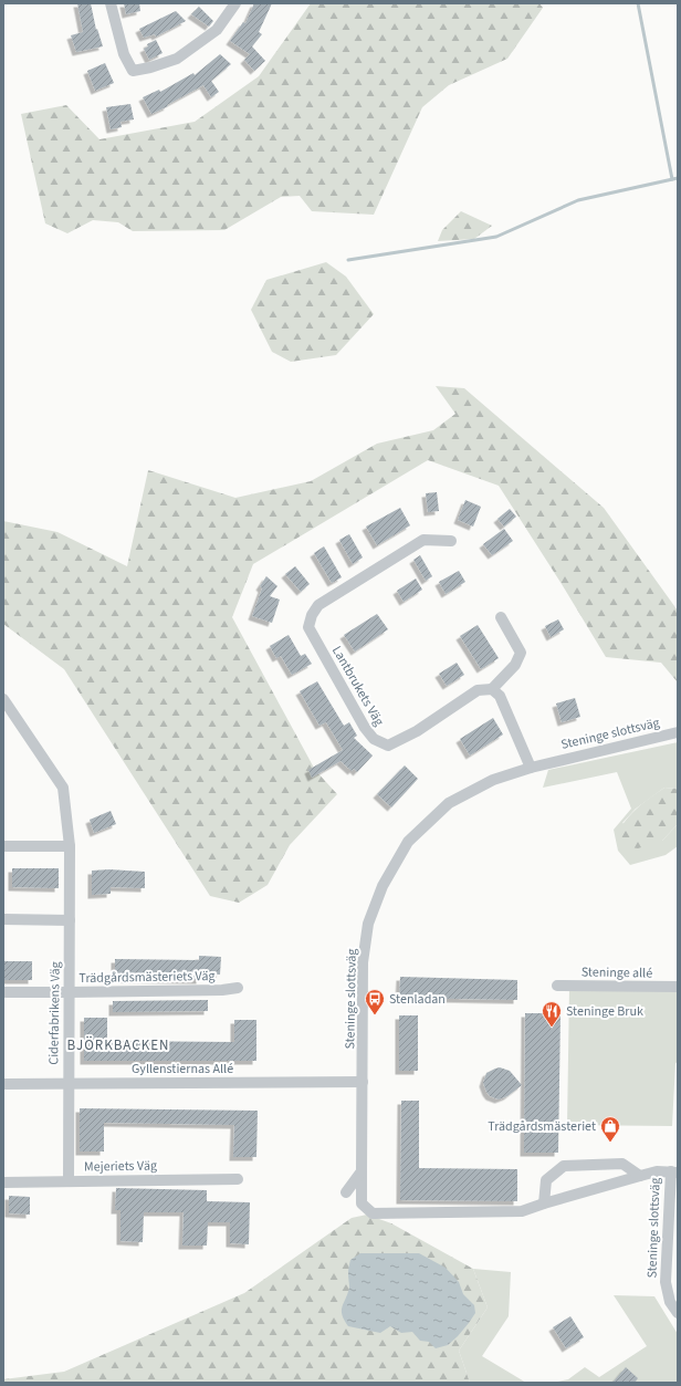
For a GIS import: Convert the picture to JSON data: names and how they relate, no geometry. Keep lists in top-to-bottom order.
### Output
{
  "streets": {
    "street": [
      "Lantbrukets Väg",
      "Steninge slottsväg",
      "Steninge allé",
      "Trädgårdsmästeriets Väg",
      "Ciderfabrikens Väg",
      "Gyllenstiernas Allé",
      "Mejeriets Väg"
    ]
  },
  "crossings": [
    ["Steninge slottsväg", "Gyllenstiernas Allé"],
    ["Trädgårdsmästeriets Väg", "Ciderfabrikens Väg"],
    ["Ciderfabrikens Väg", "Gyllenstiernas Allé"],
    ["Ciderfabrikens Väg", "Mejeriets Väg"]
  ],
  "districts": ["BJÖRKBACKEN"],
  "places": {
    "bus stop": ["Stenladan"],
    "restaurant": ["Steninge Bruk"],
    "shop": ["Trädgårdsmästeriet"]
  }
}
